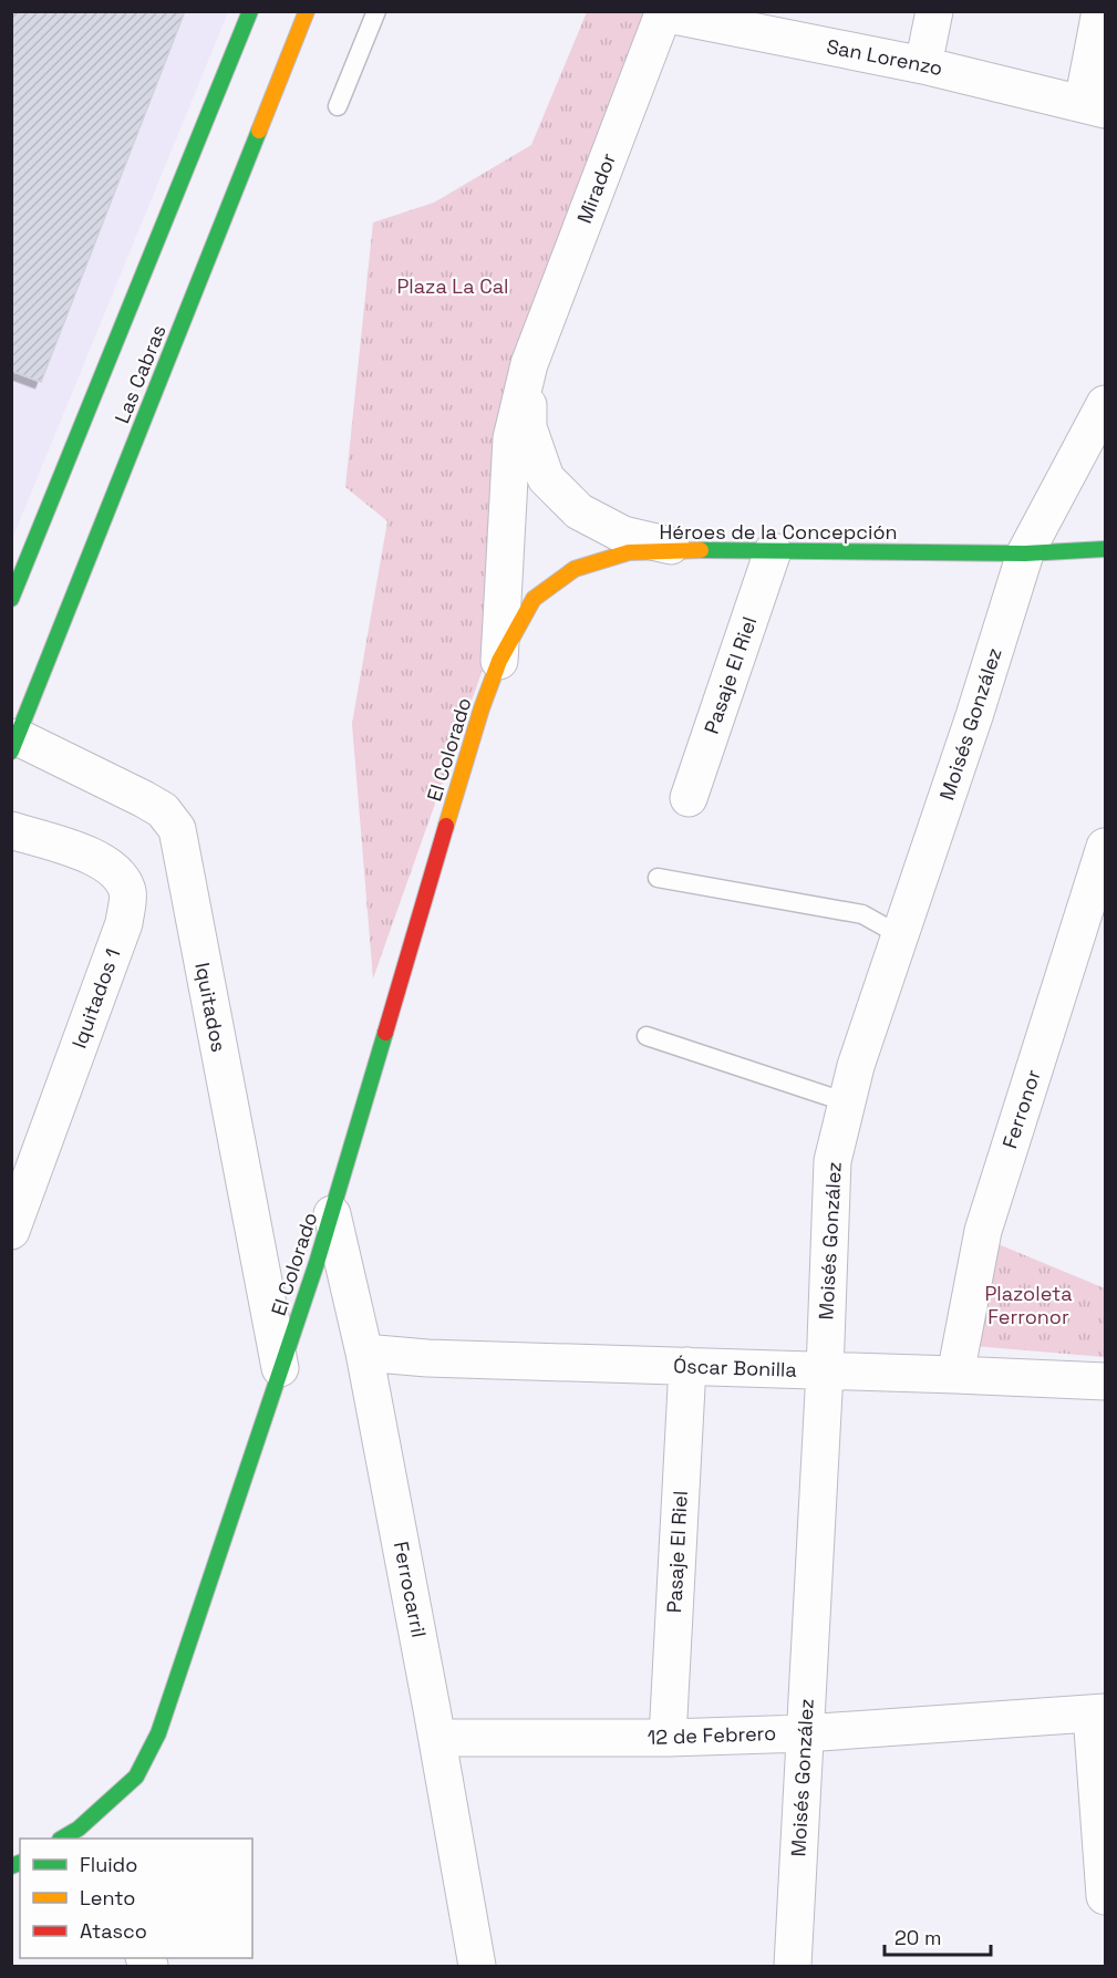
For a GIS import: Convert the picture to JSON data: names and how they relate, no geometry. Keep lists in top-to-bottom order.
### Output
{
  "streets": {
    "street": [
      "San Lorenzo",
      "Mirador",
      "Las Cabras",
      "Héroes de la Concepción",
      "Pasaje El Riel",
      "Moisés González",
      "El Colorado",
      "Iquitados 1",
      "Iquitados",
      "Ferronor",
      "Óscar Bonilla",
      "Ferrocarril",
      "12 de Febrero"
    ]
  },
  "crossings": [
    ["San Lorenzo", "Mirador"],
    ["Mirador", "Héroes de la Concepción"],
    ["Mirador", "El Colorado"],
    ["Las Cabras", "Iquitados"],
    ["Héroes de la Concepción", "Pasaje El Riel"],
    ["Héroes de la Concepción", "Moisés González"],
    ["Héroes de la Concepción", "El Colorado"],
    ["Pasaje El Riel", "Óscar Bonilla"],
    ["Pasaje El Riel", "12 de Febrero"],
    ["Moisés González", "Óscar Bonilla"],
    ["Moisés González", "12 de Febrero"],
    ["El Colorado", "Iquitados"],
    ["El Colorado", "Ferrocarril"],
    ["Ferronor", "Óscar Bonilla"],
    ["Óscar Bonilla", "Ferrocarril"],
    ["Ferrocarril", "12 de Febrero"]
  ],
  "parks": ["Plaza La Cal", "Plazoleta Ferronor"],
  "legend": ["Fluido", "Lento", "Atasco"],
  "scale_bar": "20 m"
}
